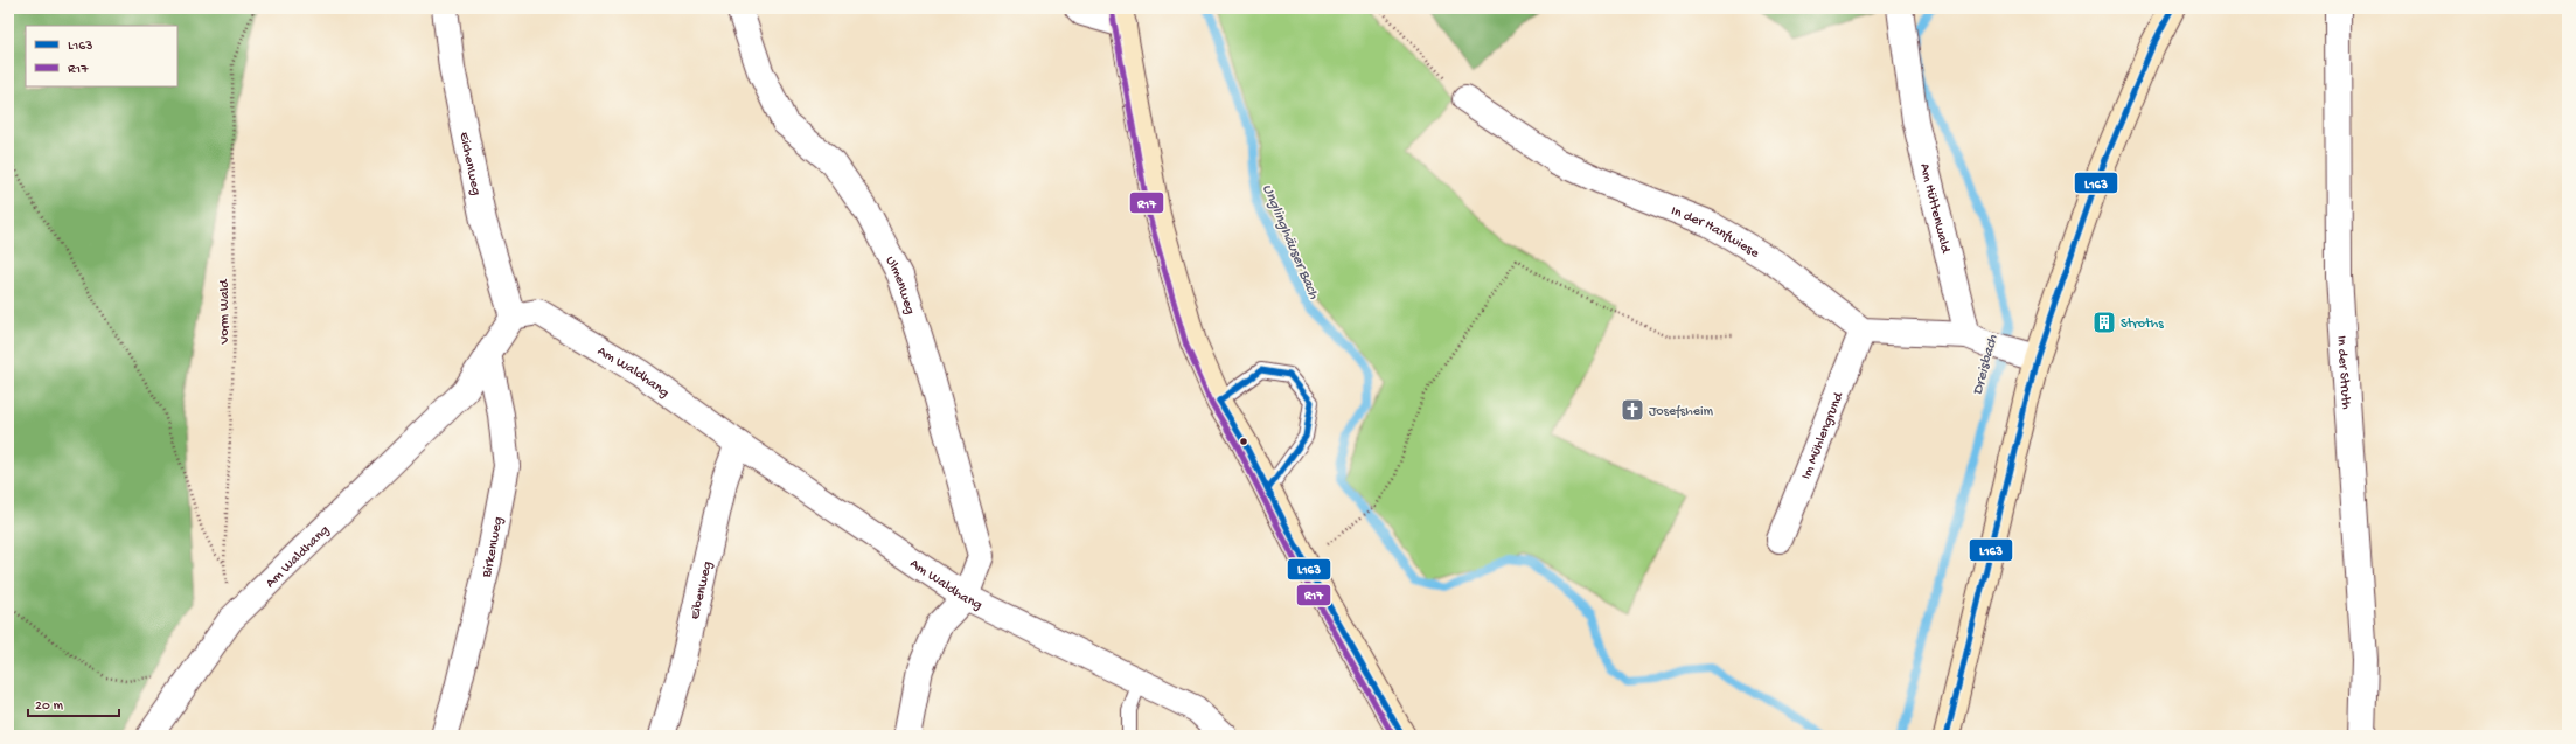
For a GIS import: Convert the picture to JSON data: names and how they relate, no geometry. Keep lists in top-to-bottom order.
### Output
{
  "streets": {
    "street": [
      "Eichenweg",
      "Am Hüttenwald",
      "In der Hanfwiese",
      "Ulmenweg",
      "Am Waldhang",
      "In der Struth",
      "Im Mühlengrund",
      "Birkenweg",
      "Eibenweg"
    ],
    "path": ["Vorm Wald"]
  },
  "crossings": [
    ["Eichenweg", "Am Waldhang"],
    ["In der Hanfwiese", "Im Mühlengrund"],
    ["Ulmenweg", "Am Waldhang"],
    ["Vorm Wald", "Am Waldhang"],
    ["Am Waldhang", "Birkenweg"],
    ["Am Waldhang", "Eibenweg"]
  ],
  "water": ["Unglinghäuser Bach", "Dreisbach"],
  "places": {
    "building": ["Stroths"],
    "church": ["Josefsheim"]
  },
  "lines": ["transit line L163", "transit line R17"],
  "legend": ["L163", "R17"],
  "scale_bar": "20 m"
}
